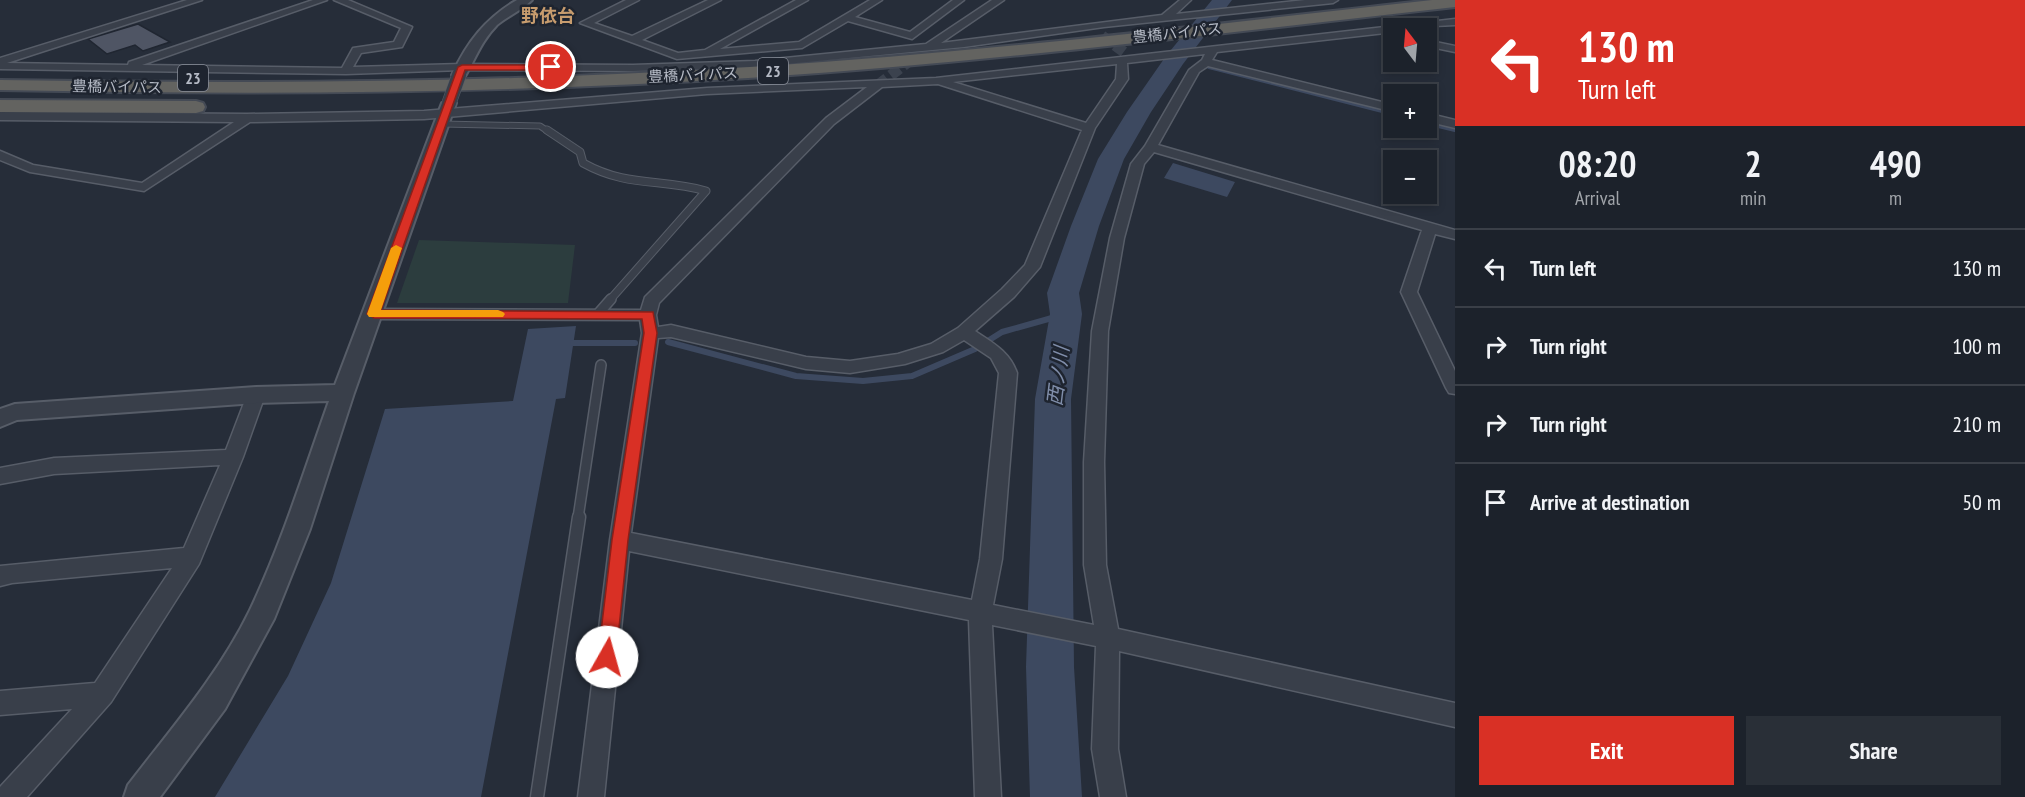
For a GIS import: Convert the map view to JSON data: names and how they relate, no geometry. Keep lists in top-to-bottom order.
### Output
{
  "streets": {
    "highway": ["豊橋バイパス", "23"]
  },
  "crossings": [
    ["豊橋バイパス", "23"]
  ],
  "districts": ["野依台"],
  "water": ["西ノ川"],
  "north": "top",
  "page": {
    "turn": ["130 m", "Turn left"],
    "map_buttons": ["+", "−"],
    "eta": [
      "08:20",
      "Arrival",
      "2",
      "min",
      "490",
      "m"
    ],
    "list": [
      {
        "name": "Turn left",
        "value": "130 m"
      },
      {
        "name": "Turn right",
        "value": "100 m"
      },
      {
        "name": "Turn right",
        "value": "210 m"
      },
      {
        "name": "Arrive at destination",
        "value": "50 m"
      }
    ],
    "buttons": ["Exit", "Share"]
  }
}
